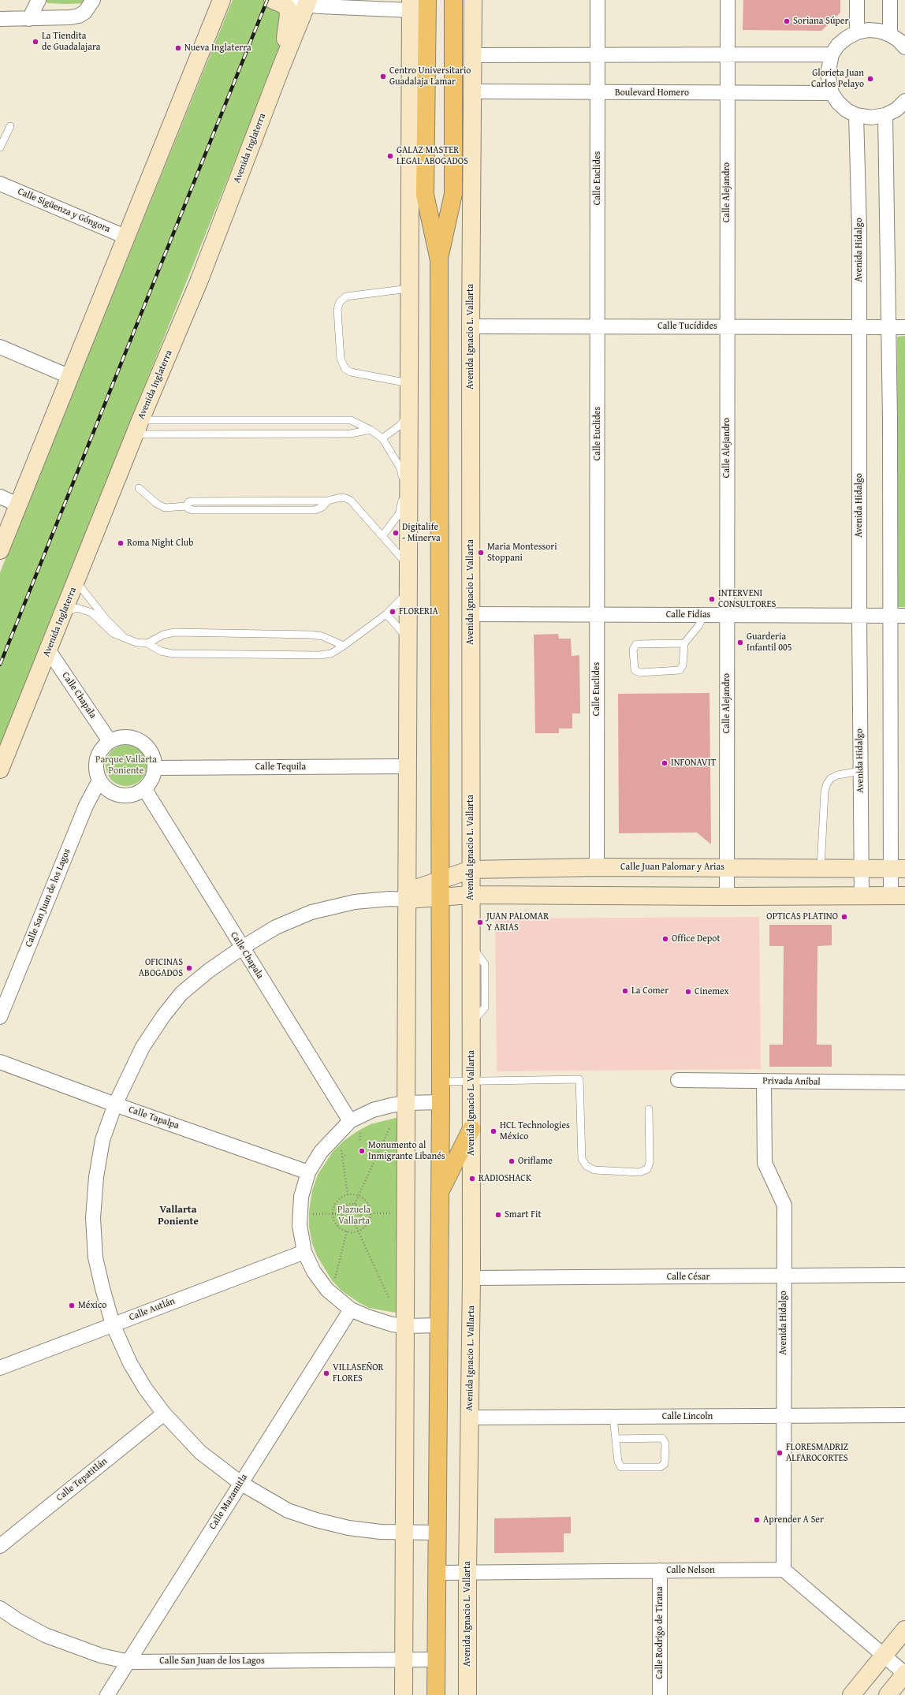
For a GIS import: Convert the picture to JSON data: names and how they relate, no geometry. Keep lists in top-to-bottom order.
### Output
{
  "streets": {
    "street": [
      "Boulevard Homero",
      "Avenida Inglaterra",
      "Calle Euclides",
      "Calle Alejandro",
      "Calle Sigüenza y Góngora",
      "Avenida Hidalgo",
      "Calle Tucídides",
      "Avenida Ignacio L. Vallarta",
      "Calle Fidias",
      "Calle Chapala",
      "Calle Tequila",
      "Calle Juan Palomar y Arias",
      "Calle San Juan de los Lagos",
      "Privada Aníbal",
      "Calle Tapalpa",
      "Calle César",
      "Calle Autlán",
      "Calle Lincoln",
      "Calle Tepatitlán",
      "Calle Mazamitla",
      "Calle Nelson",
      "Calle Rodrigo de Tirana"
    ]
  },
  "crossings": [
    ["Boulevard Homero", "Calle Euclides"],
    ["Boulevard Homero", "Calle Alejandro"],
    ["Boulevard Homero", "Avenida Ignacio L. Vallarta"],
    ["Avenida Inglaterra", "Calle Chapala"],
    ["Calle Euclides", "Calle Tucídides"],
    ["Calle Euclides", "Calle Fidias"],
    ["Calle Euclides", "Calle Juan Palomar y Arias"],
    ["Calle Alejandro", "Calle Tucídides"],
    ["Calle Alejandro", "Calle Fidias"],
    ["Calle Alejandro", "Calle Juan Palomar y Arias"],
    ["Avenida Hidalgo", "Calle Tucídides"],
    ["Avenida Hidalgo", "Calle Fidias"],
    ["Avenida Hidalgo", "Calle Juan Palomar y Arias"],
    ["Avenida Hidalgo", "Privada Aníbal"],
    ["Avenida Hidalgo", "Calle César"],
    ["Avenida Hidalgo", "Calle Lincoln"],
    ["Avenida Hidalgo", "Calle Nelson"],
    ["Calle Tucídides", "Avenida Ignacio L. Vallarta"],
    ["Avenida Ignacio L. Vallarta", "Calle Fidias"],
    ["Avenida Ignacio L. Vallarta", "Calle Juan Palomar y Arias"],
    ["Avenida Ignacio L. Vallarta", "Calle César"],
    ["Avenida Ignacio L. Vallarta", "Calle Lincoln"],
    ["Avenida Ignacio L. Vallarta", "Calle Nelson"],
    ["Calle Chapala", "Calle Tequila"],
    ["Calle Chapala", "Calle San Juan de los Lagos"],
    ["Calle Tequila", "Calle San Juan de los Lagos"],
    ["Calle San Juan de los Lagos", "Calle Mazamitla"],
    ["Calle Nelson", "Calle Rodrigo de Tirana"]
  ],
  "districts": ["Vallarta Poniente"],
  "parks": ["Parque Vallarta Poniente", "Plazuela Vallarta"],
  "places": [
    "Soriana Súper",
    "La Tiendita de Guadalajara",
    "Nueva Inglaterra",
    "Centro Universitario Guadalaja Lamar",
    "Glorieta Juan Carlos Pelayo",
    "GALAZ MASTER LEGAL ABOGADOS",
    "Digitalife - Minerva",
    "Roma Night Club",
    "Maria Montessori Stoppani",
    "INTERVENI CONSULTORES",
    "FLORERIA",
    "Guarderia Infantil 005",
    "INFONAVIT",
    "OPTICAS PLATINO",
    "JUAN PALOMAR Y ARIAS",
    "Office Depot",
    "OFICINAS ABOGADOS",
    "La Comer",
    "Cinemex",
    "HCL Technologies México",
    "Monumento al Inmigrante Libanés",
    "Oriflame",
    "RADIOSHACK",
    "Smart Fit",
    "México",
    "VILLASEÑOR FLORES",
    "FLORESMADRIZ ALFAROCORTES",
    "Aprender A Ser"
  ]
}
